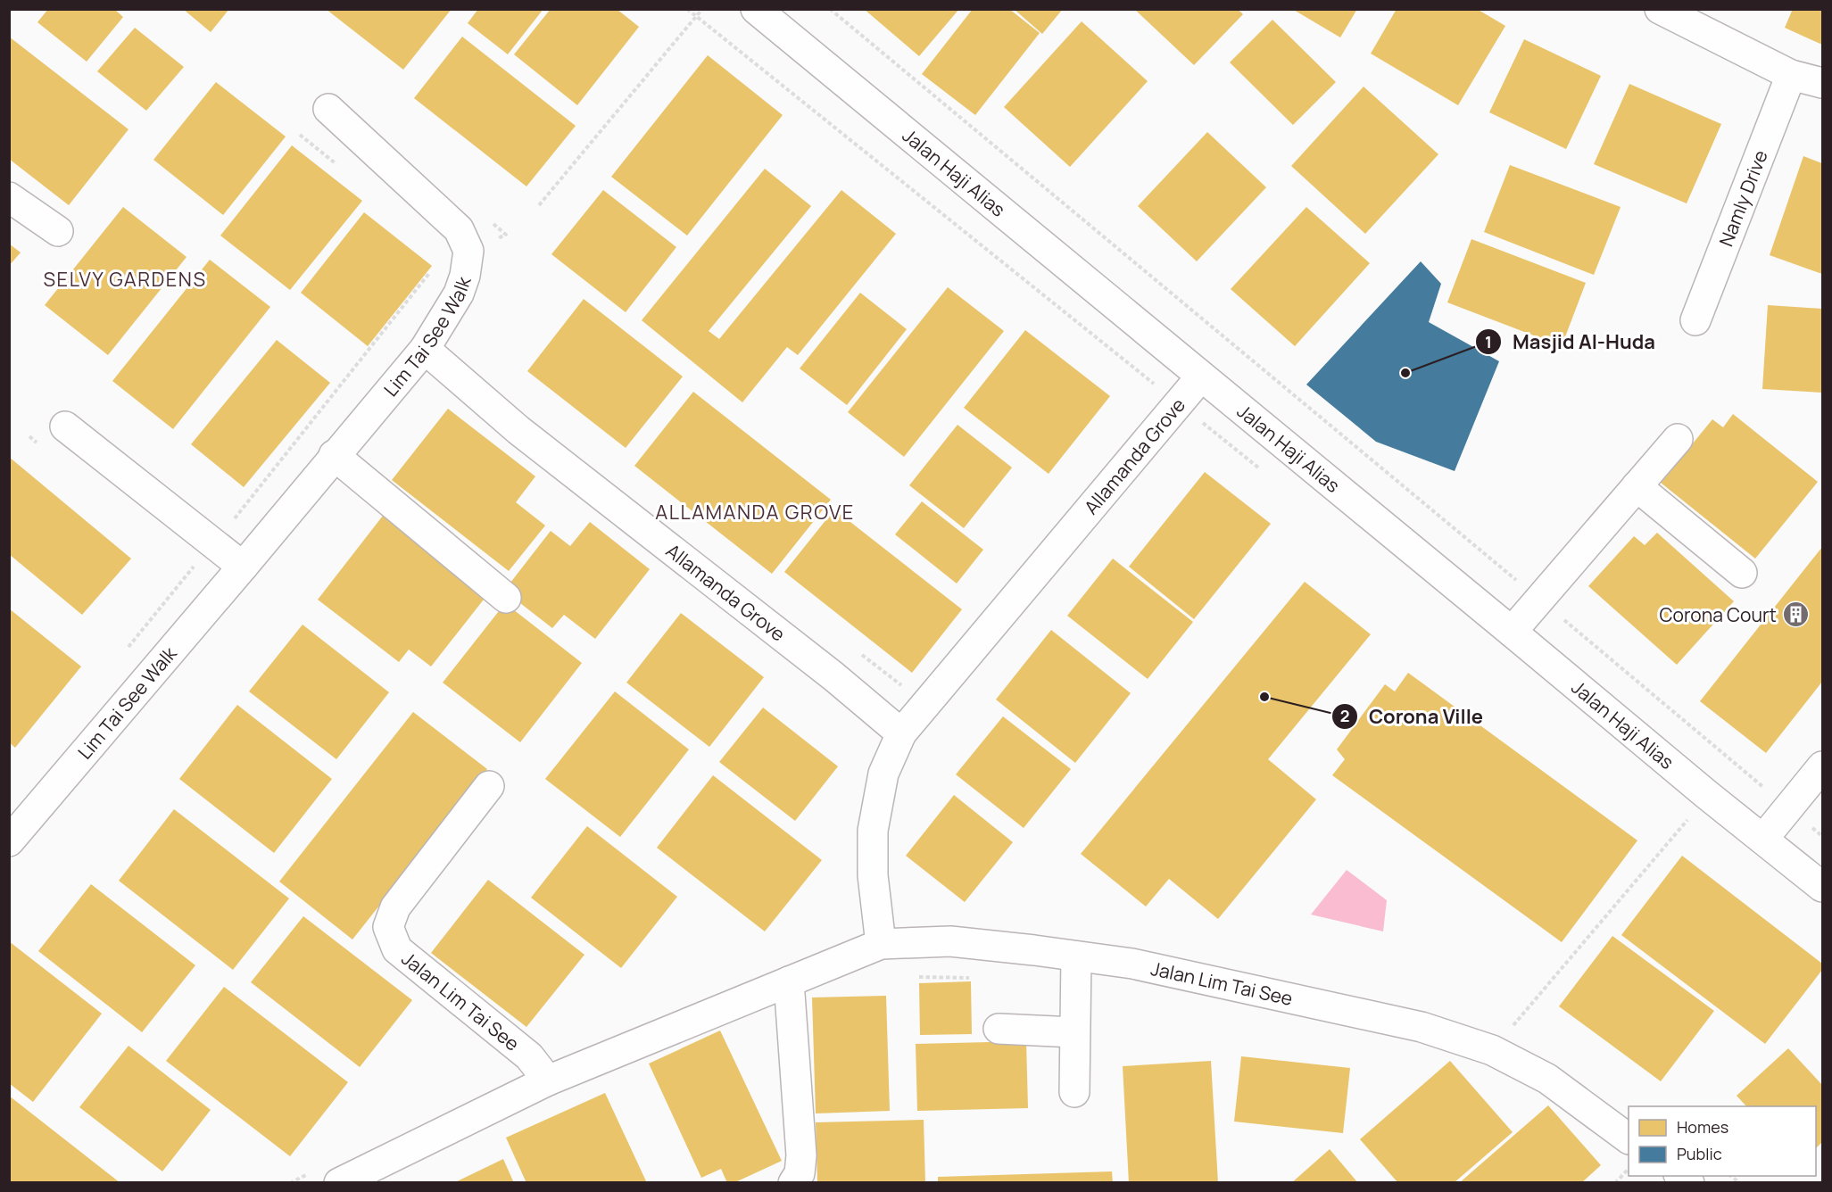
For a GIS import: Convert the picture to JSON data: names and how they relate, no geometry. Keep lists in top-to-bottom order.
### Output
{
  "streets": {
    "street": [
      "Jalan Haji Alias",
      "Namly Drive",
      "Lim Tai See Walk",
      "Allamanda Grove",
      "Jalan Lim Tai See"
    ]
  },
  "crossings": [
    ["Jalan Haji Alias", "Allamanda Grove"],
    ["Lim Tai See Walk", "Allamanda Grove"],
    ["Allamanda Grove", "Jalan Lim Tai See"]
  ],
  "districts": ["SELVY GARDENS", "ALLAMANDA GROVE"],
  "places": {
    "other": ["Masjid Al-Huda", "Corona Ville"],
    "building": ["Corona Court"]
  },
  "legend": ["Homes", "Public"]
}
